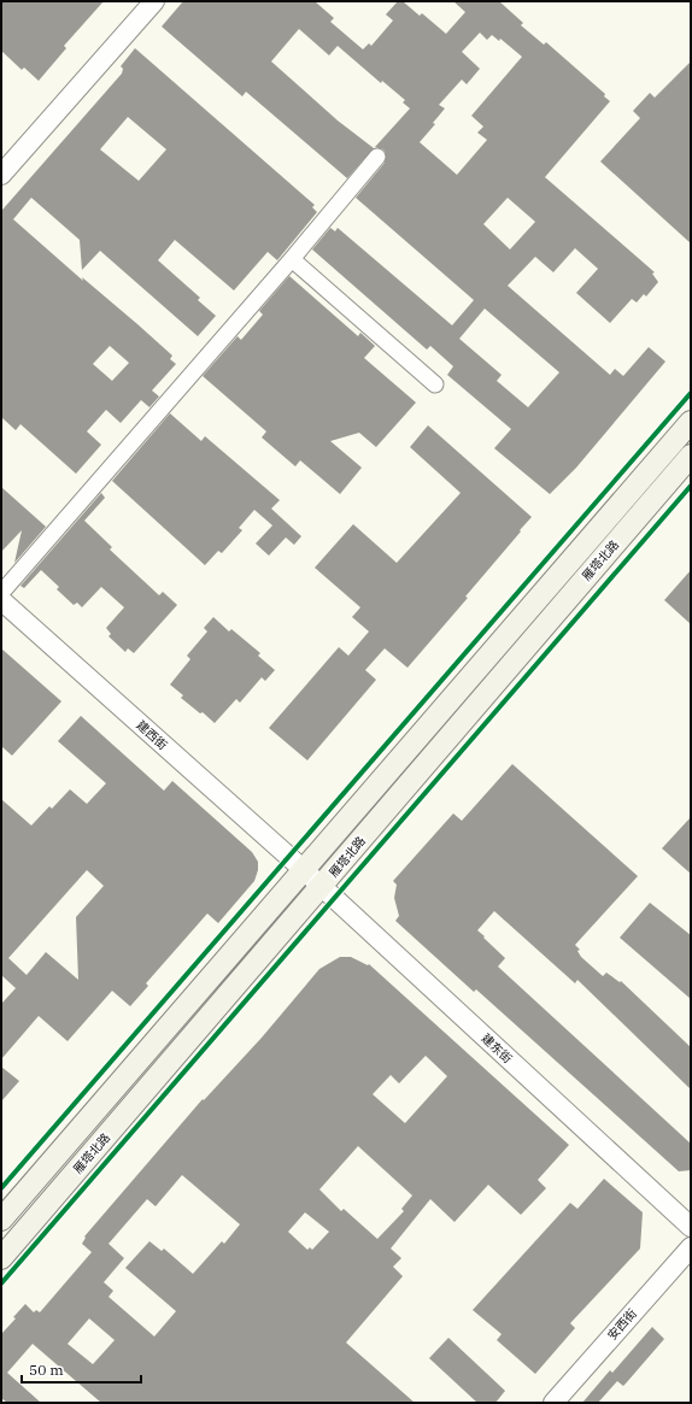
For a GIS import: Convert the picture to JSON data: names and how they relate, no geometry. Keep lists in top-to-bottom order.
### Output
{
  "streets": {
    "main road": ["雁塔北路"],
    "street": ["建西街", "建东街", "安西街"]
  },
  "crossings": [
    ["雁塔北路", "建西街"],
    ["雁塔北路", "建东街"],
    ["建西街", "建东街"]
  ],
  "scale_bar": "50 m"
}
